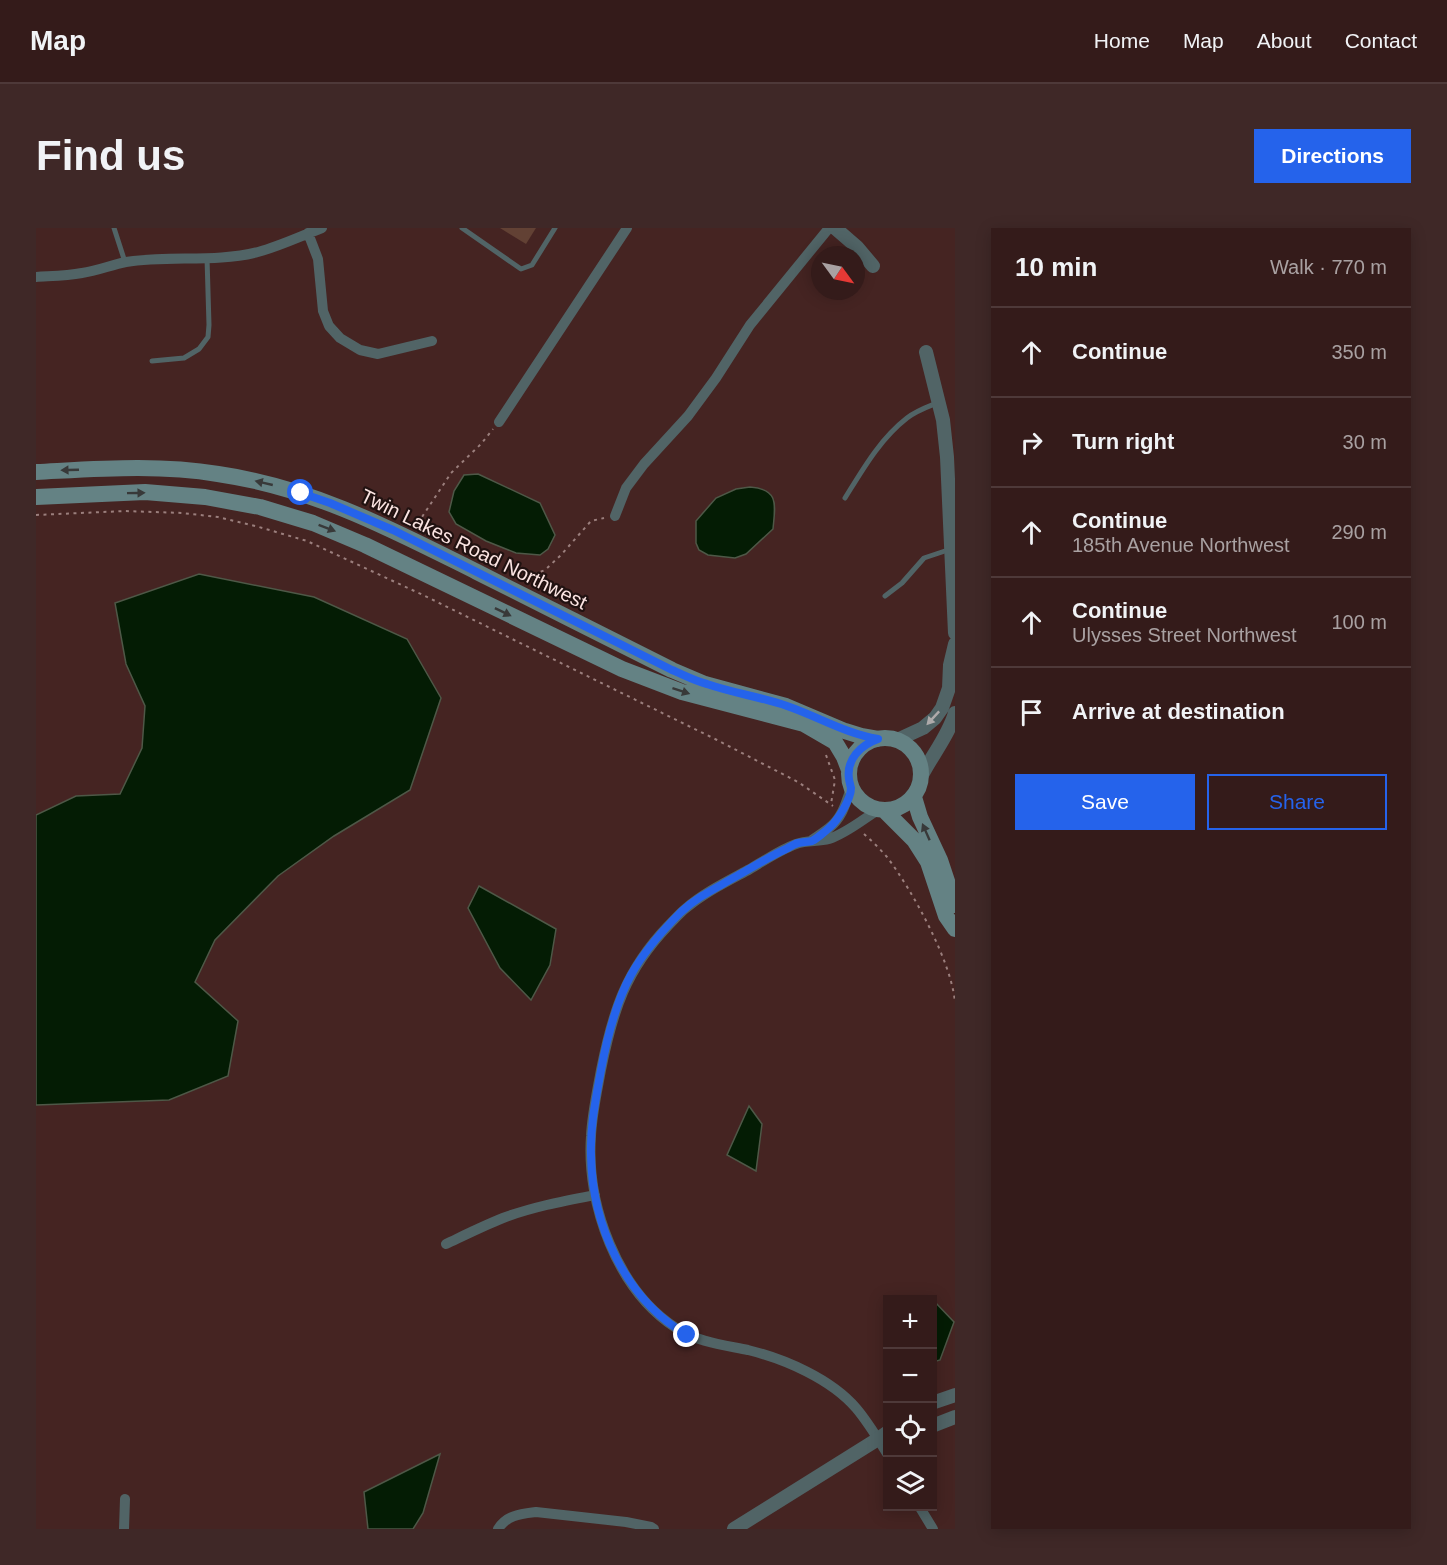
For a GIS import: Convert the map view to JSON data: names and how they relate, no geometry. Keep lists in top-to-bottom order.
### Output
{
  "streets": {
    "main road": ["Twin Lakes Road Northwest"]
  },
  "north": "bottom right",
  "page": {
    "header": "Map",
    "nav": [
      "Home",
      "Map",
      "About",
      "Contact"
    ],
    "buttons": [
      "Directions",
      ["Save", "Share"]
    ],
    "title": "Find us",
    "heading": ["10 min", "Walk · 770 m"],
    "list": [
      ["Continue", "350 m"],
      ["Turn right", "30 m"],
      ["Continue", "185th Avenue Northwest", "290 m"],
      ["Continue", "Ulysses Street Northwest", "100 m"],
      "Arrive at destination"
    ],
    "map_buttons": ["+", "−"]
  }
}
